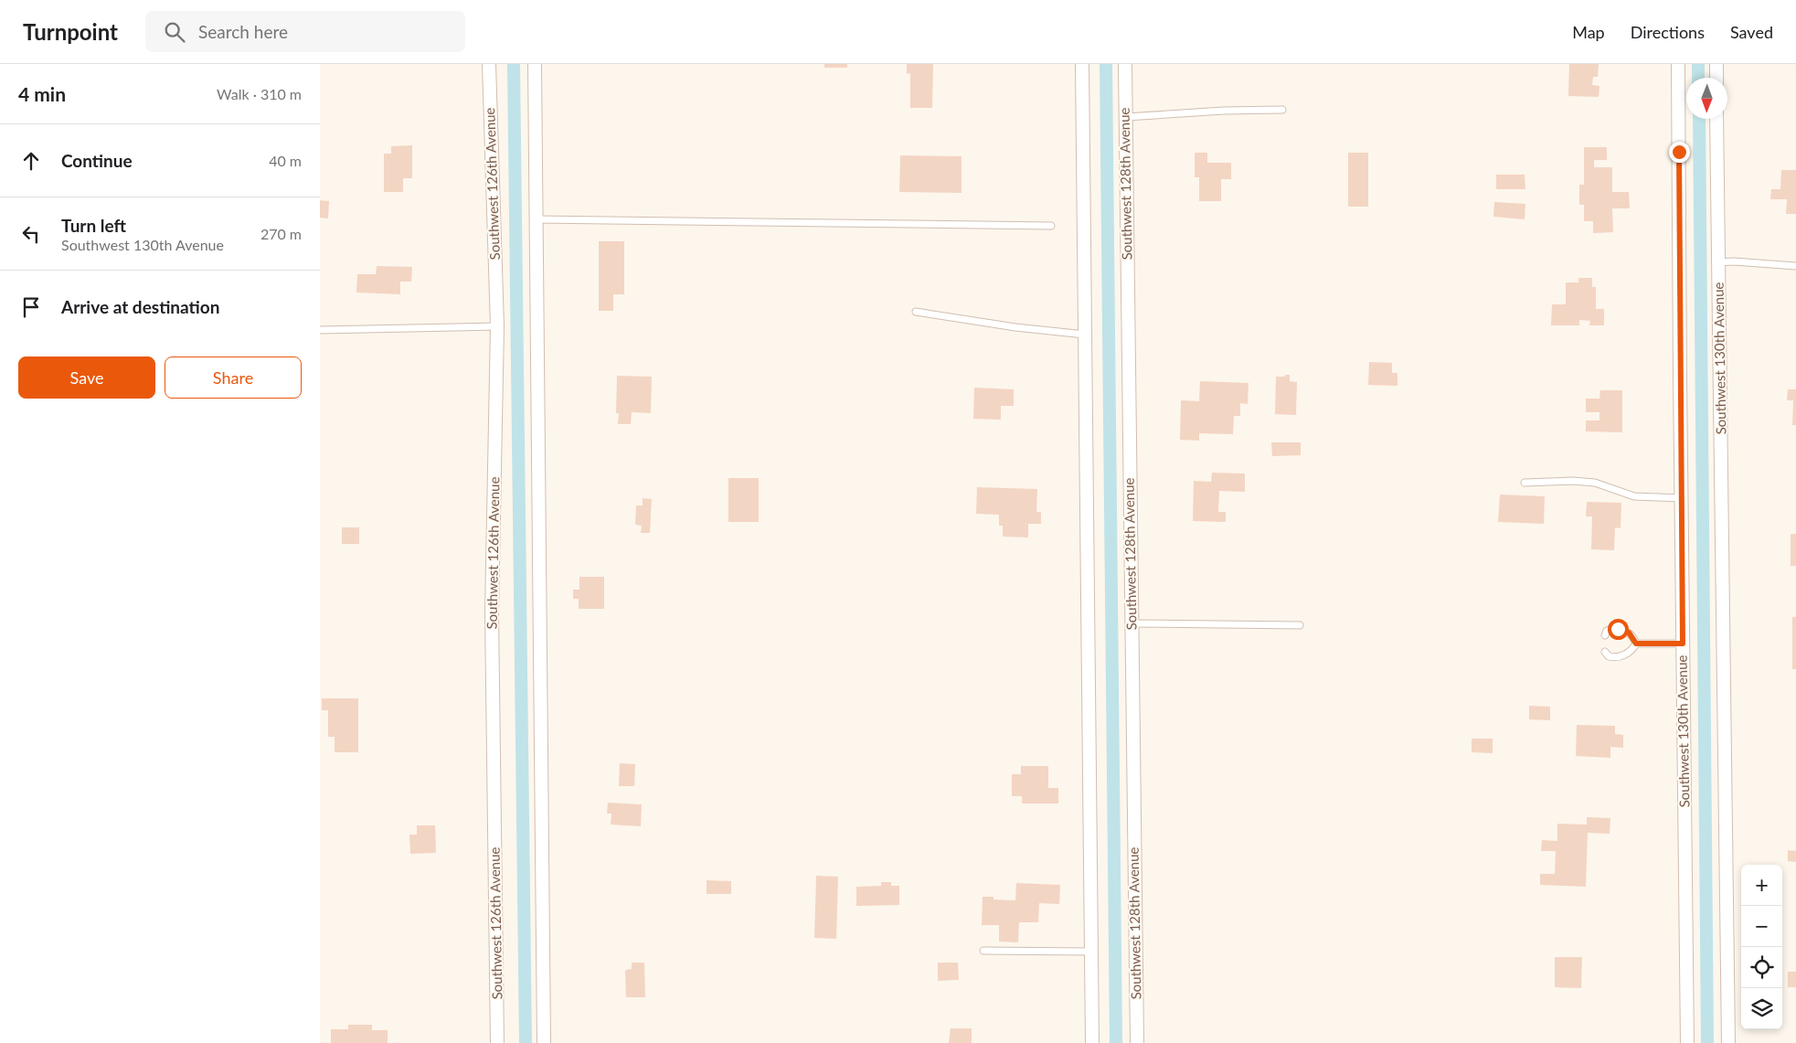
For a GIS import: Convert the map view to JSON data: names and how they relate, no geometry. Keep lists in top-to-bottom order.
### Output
{
  "streets": {
    "street": ["Southwest 126th Avenue", "Southwest 128th Avenue", "Southwest 130th Avenue"]
  },
  "north": "bottom",
  "page": {
    "header": "Turnpoint",
    "search": "Search here",
    "nav": ["Map", "Directions", "Saved"],
    "heading": ["4 min", "Walk · 310 m"],
    "list": [
      ["Continue", "40 m"],
      ["Turn left", "Southwest 130th Avenue", "270 m"],
      "Arrive at destination"
    ],
    "buttons": ["Save", "Share"],
    "map_buttons": ["+", "−"]
  }
}
